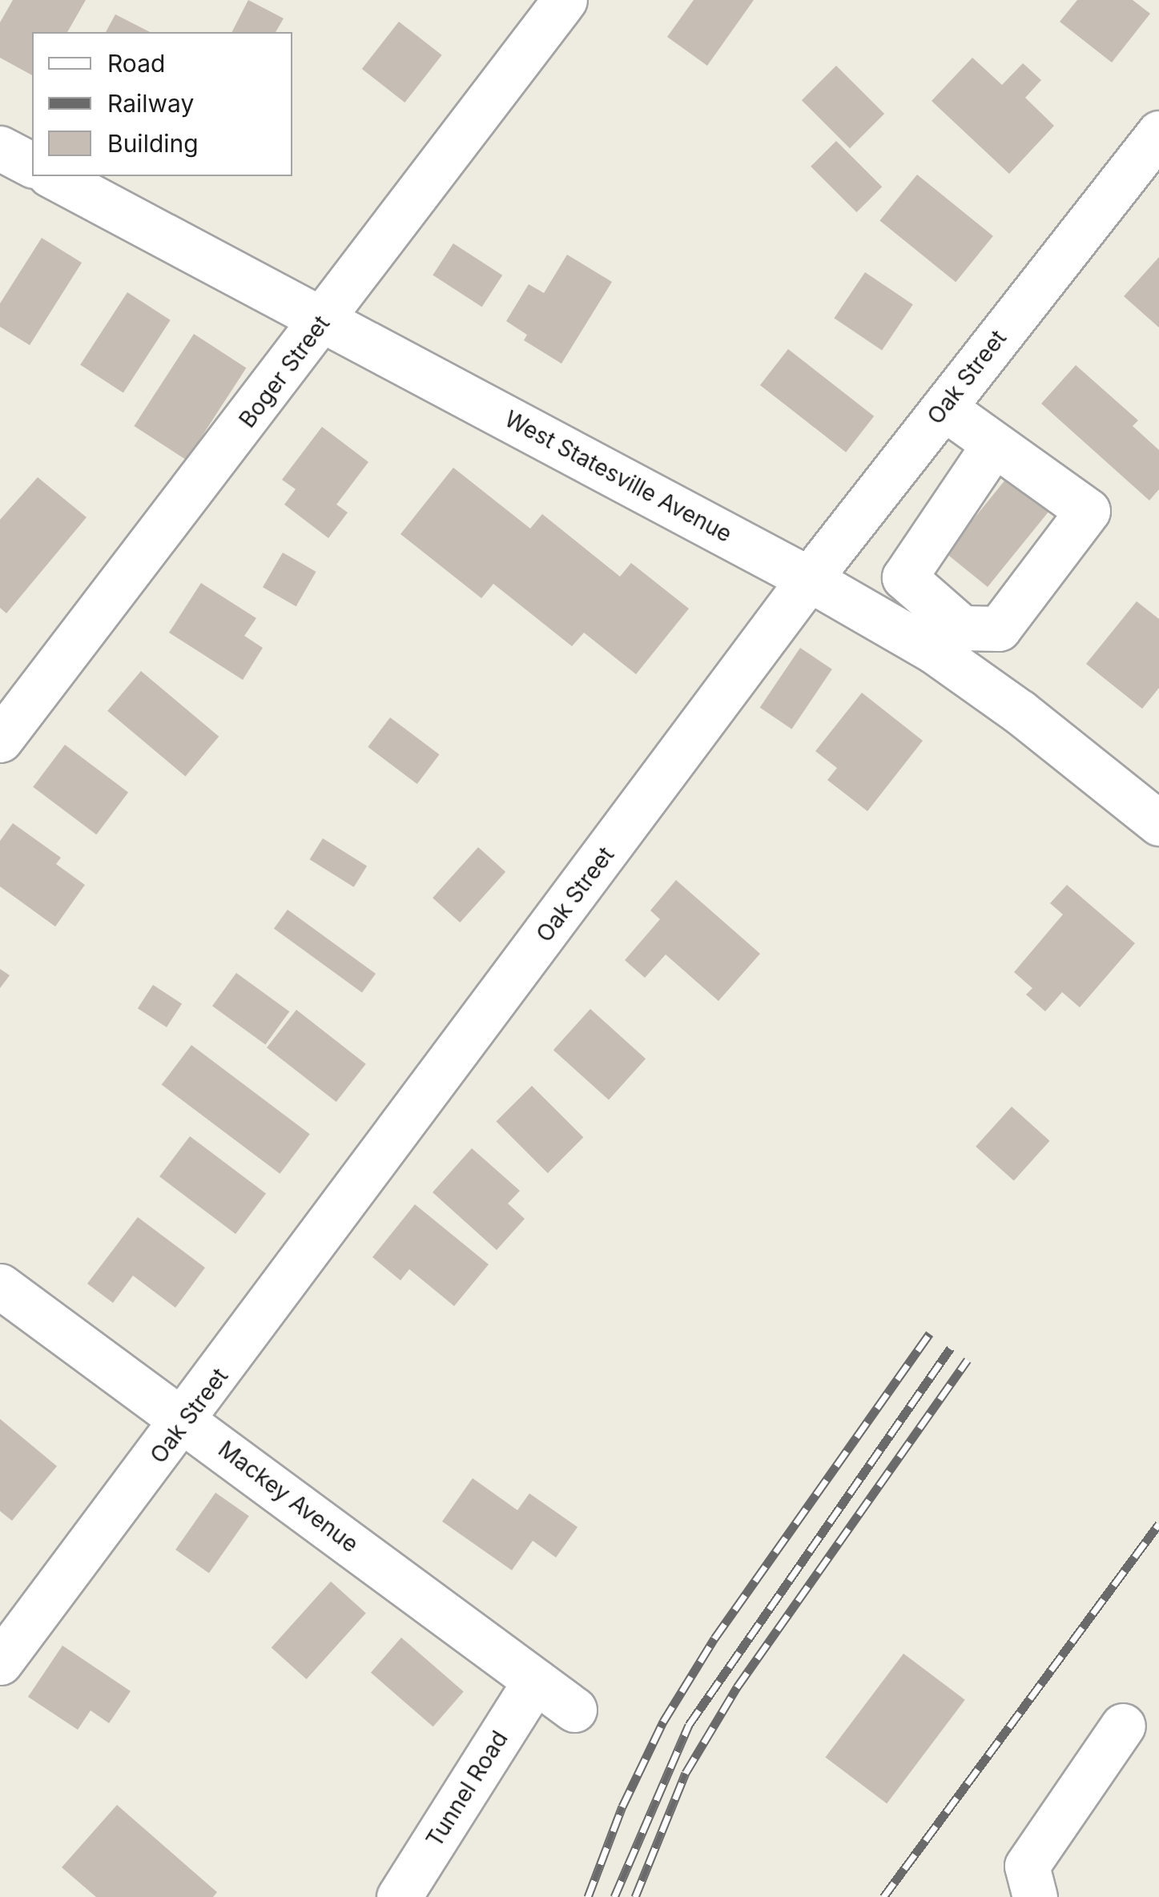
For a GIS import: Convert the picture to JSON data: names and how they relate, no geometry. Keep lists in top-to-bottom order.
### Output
{
  "streets": {
    "street": [
      "Boger Street",
      "Oak Street",
      "West Statesville Avenue",
      "Mackey Avenue",
      "Tunnel Road"
    ]
  },
  "crossings": [
    ["Boger Street", "West Statesville Avenue"],
    ["Oak Street", "West Statesville Avenue"],
    ["Oak Street", "Mackey Avenue"],
    ["Mackey Avenue", "Tunnel Road"]
  ],
  "legend": ["Road", "Railway", "Building"]
}
